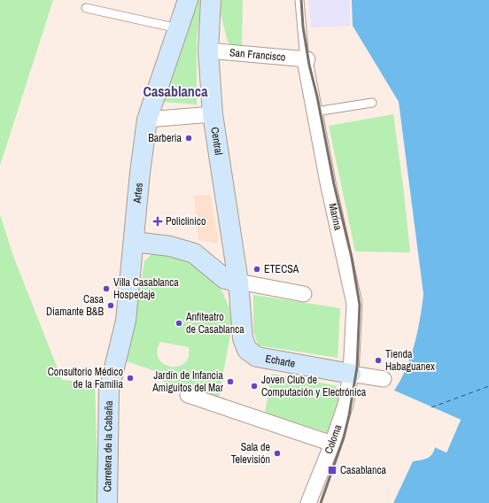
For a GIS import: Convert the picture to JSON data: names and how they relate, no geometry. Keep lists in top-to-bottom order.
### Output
{
  "streets": {
    "main road": [
      "Central",
      "Artes",
      "Echarte",
      "Carretera de la Cabaña"
    ],
    "street": ["San Francisco", "Marina", "Coloma"]
  },
  "crossings": [
    ["San Francisco", "Central"],
    ["San Francisco", "Marina"],
    ["Central", "Echarte"],
    ["Artes", "Carretera de la Cabaña"],
    ["Marina", "Echarte"],
    ["Marina", "Coloma"],
    ["Echarte", "Coloma"]
  ],
  "districts": ["Casablanca"],
  "places": {
    "other": [
      "Barberia",
      "ETECSA",
      "Villa Casablanca Hospedaje",
      "Casa Diamante B&B",
      "Anfiteatro de Casablanca",
      "Tienda Habaguanex",
      "Consultorio Médico de la Familia",
      "Jardín de Infancia Amiguitos del Mar",
      "Joven Club de Computación y Electrónica",
      "Sala de Televisión"
    ],
    "health": ["Policlínico"],
    "transit": ["Casablanca"]
  }
}
